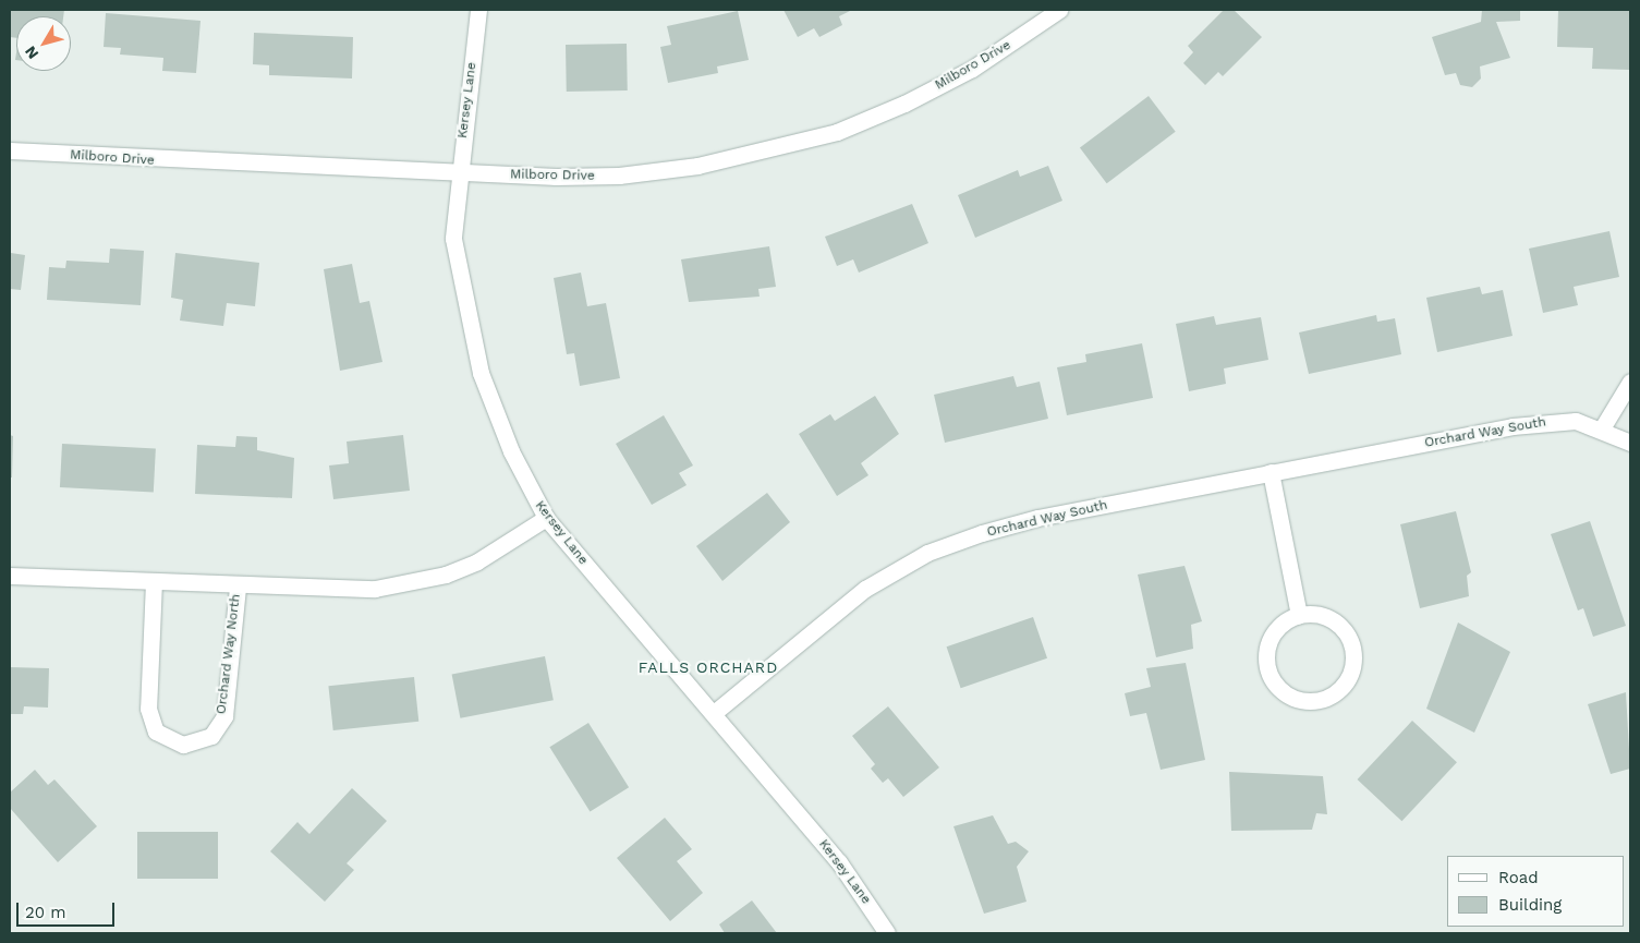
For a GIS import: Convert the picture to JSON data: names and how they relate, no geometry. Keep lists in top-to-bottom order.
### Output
{
  "streets": {
    "street": [
      "Milboro Drive",
      "Kersey Lane",
      "Orchard Way South",
      "Orchard Way North"
    ]
  },
  "crossings": [
    ["Milboro Drive", "Kersey Lane"],
    ["Kersey Lane", "Orchard Way South"],
    ["Kersey Lane", "Orchard Way North"]
  ],
  "districts": ["FALLS ORCHARD"],
  "legend": ["Road", "Building"],
  "scale_bar": "20 m",
  "north": "bottom left"
}
